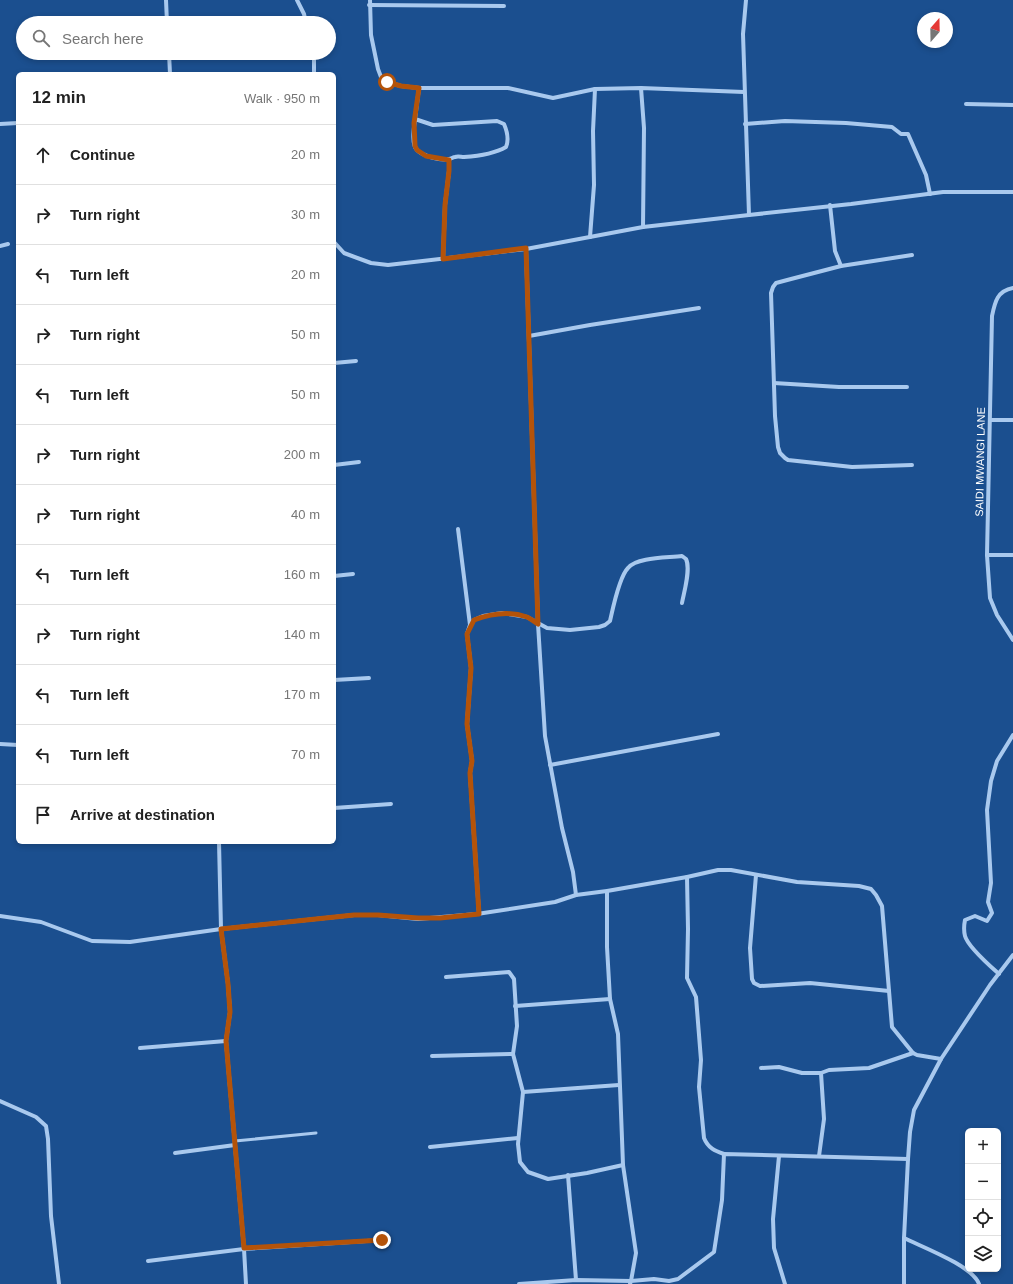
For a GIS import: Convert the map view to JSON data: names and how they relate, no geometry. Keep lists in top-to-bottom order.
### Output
{
  "streets": {
    "street": ["SAIDI MWANGI LANE"]
  },
  "north": "top",
  "page": {
    "search": "Search here",
    "heading": ["12 min", "Walk · 950 m"],
    "list": [
      ["Continue", "20 m"],
      ["Turn right", "30 m"],
      ["Turn left", "20 m"],
      ["Turn right", "50 m"],
      ["Turn left", "50 m"],
      ["Turn right", "200 m"],
      ["Turn right", "40 m"],
      ["Turn left", "160 m"],
      ["Turn right", "140 m"],
      ["Turn left", "170 m"],
      ["Turn left", "70 m"],
      "Arrive at destination"
    ],
    "map_buttons": ["+", "−"]
  }
}
